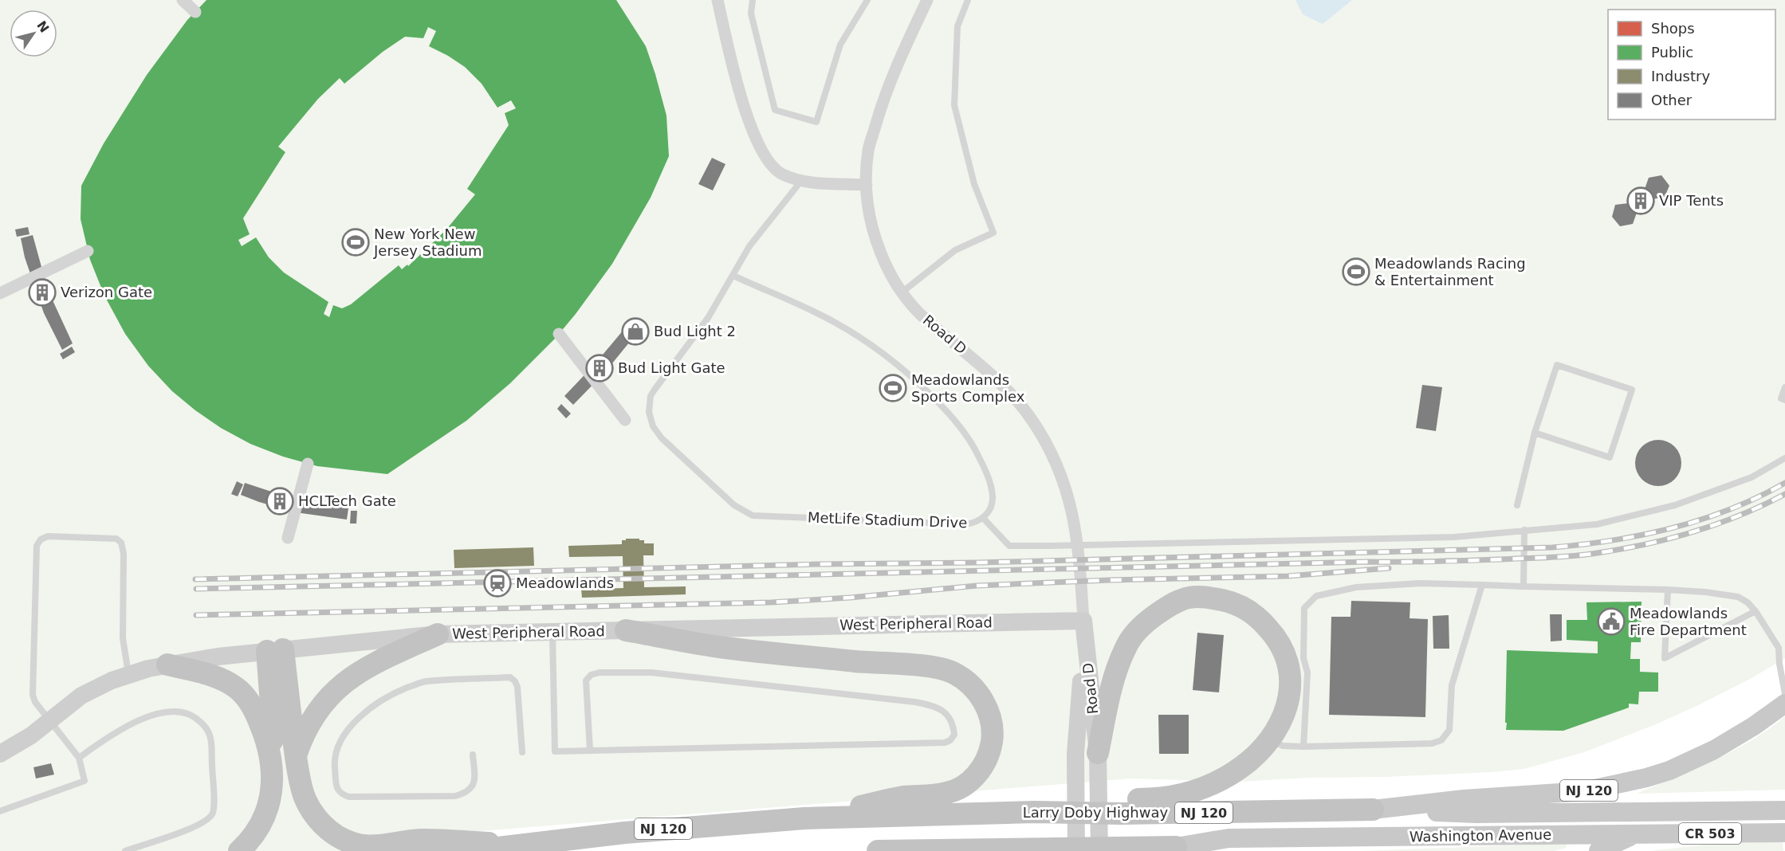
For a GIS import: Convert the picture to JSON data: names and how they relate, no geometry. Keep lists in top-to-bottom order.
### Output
{
  "streets": {
    "highway": ["NJ 120", "Larry Doby Highway"],
    "main road": ["CR 503", "Washington Avenue"],
    "street": ["Road D", "West Peripheral Road"],
    "lane": ["MetLife Stadium Drive"]
  },
  "crossings": [
    ["Road D", "West Peripheral Road"],
    ["Larry Doby Highway", "Washington Avenue"]
  ],
  "places": {
    "building": [
      "VIP Tents",
      "Verizon Gate",
      "Bud Light Gate",
      "HCLTech Gate"
    ],
    "sports": ["New York New Jersey Stadium", "Meadowlands Racing & Entertainment", "Meadowlands Sports Complex"],
    "shop": ["Bud Light 2"],
    "station": ["Meadowlands"],
    "public building": ["Meadowlands Fire Department"]
  },
  "legend": [
    "Shops",
    "Public",
    "Industry",
    "Other"
  ],
  "north": "top right"
}
